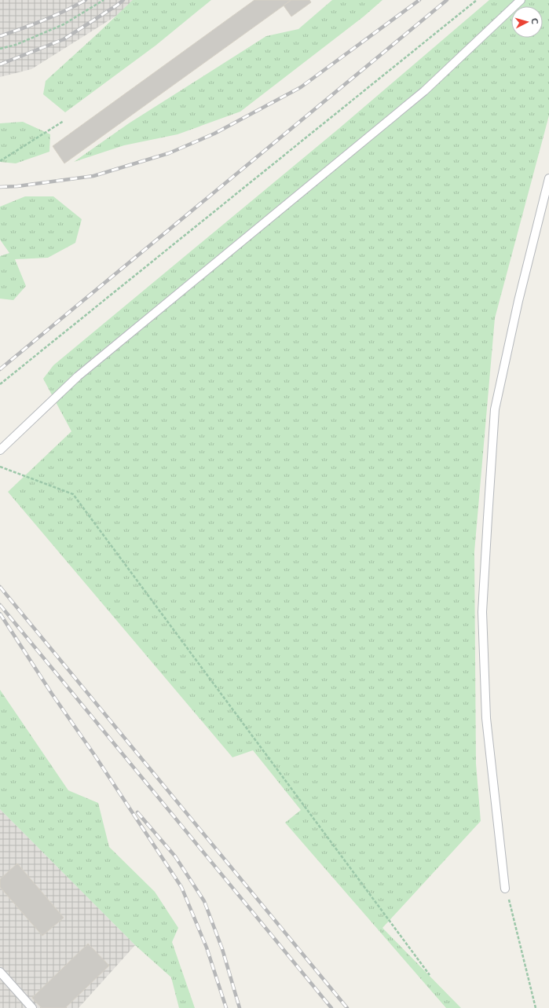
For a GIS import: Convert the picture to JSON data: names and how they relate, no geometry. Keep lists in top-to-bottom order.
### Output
{
  "north": "right"
}
